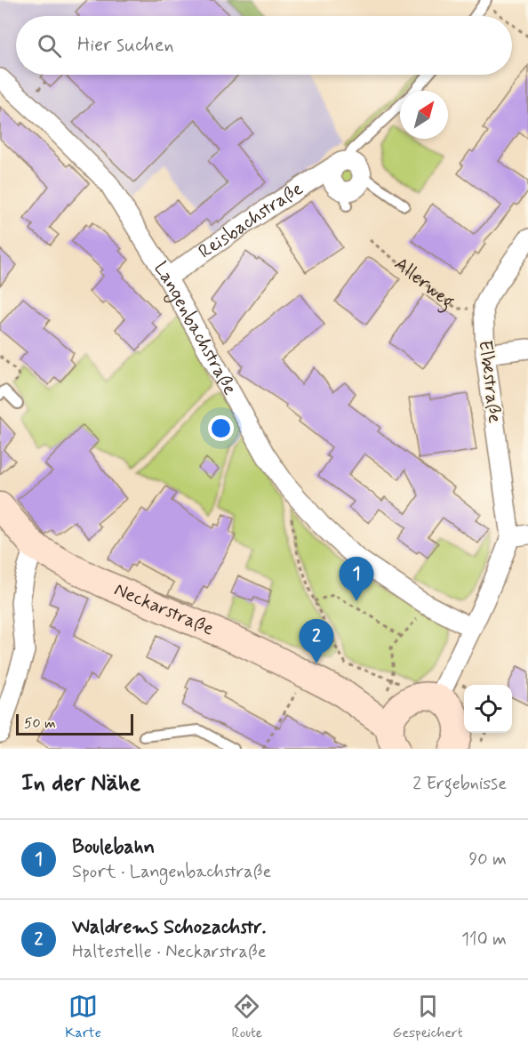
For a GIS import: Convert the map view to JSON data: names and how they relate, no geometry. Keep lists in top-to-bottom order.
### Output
{
  "streets": {
    "street": [
      "Reisbachstraße",
      "Langenbachstraße",
      "Elbestraße",
      "Neckarstraße"
    ],
    "path": ["Allerweg"]
  },
  "crossings": [
    ["Reisbachstraße", "Langenbachstraße"],
    ["Allerweg", "Elbestraße"],
    ["Langenbachstraße", "Elbestraße"]
  ],
  "scale_bar": "50 m",
  "north": "top right",
  "page": {
    "search": "Hier suchen",
    "pins": ["1", "2"],
    "scale": "50 m",
    "heading": ["In der Nähe", "2 Ergebnisse"],
    "list": [
      {
        "mark": "1",
        "name": "Boulebahn",
        "note": "Sport · Langenbachstraße",
        "value": "90 m"
      },
      {
        "mark": "2",
        "name": "Waldrems Schozachstr.",
        "note": "Haltestelle · Neckarstraße",
        "value": "110 m"
      }
    ],
    "nav": ["Karte", "Route", "Gespeichert"]
  }
}
